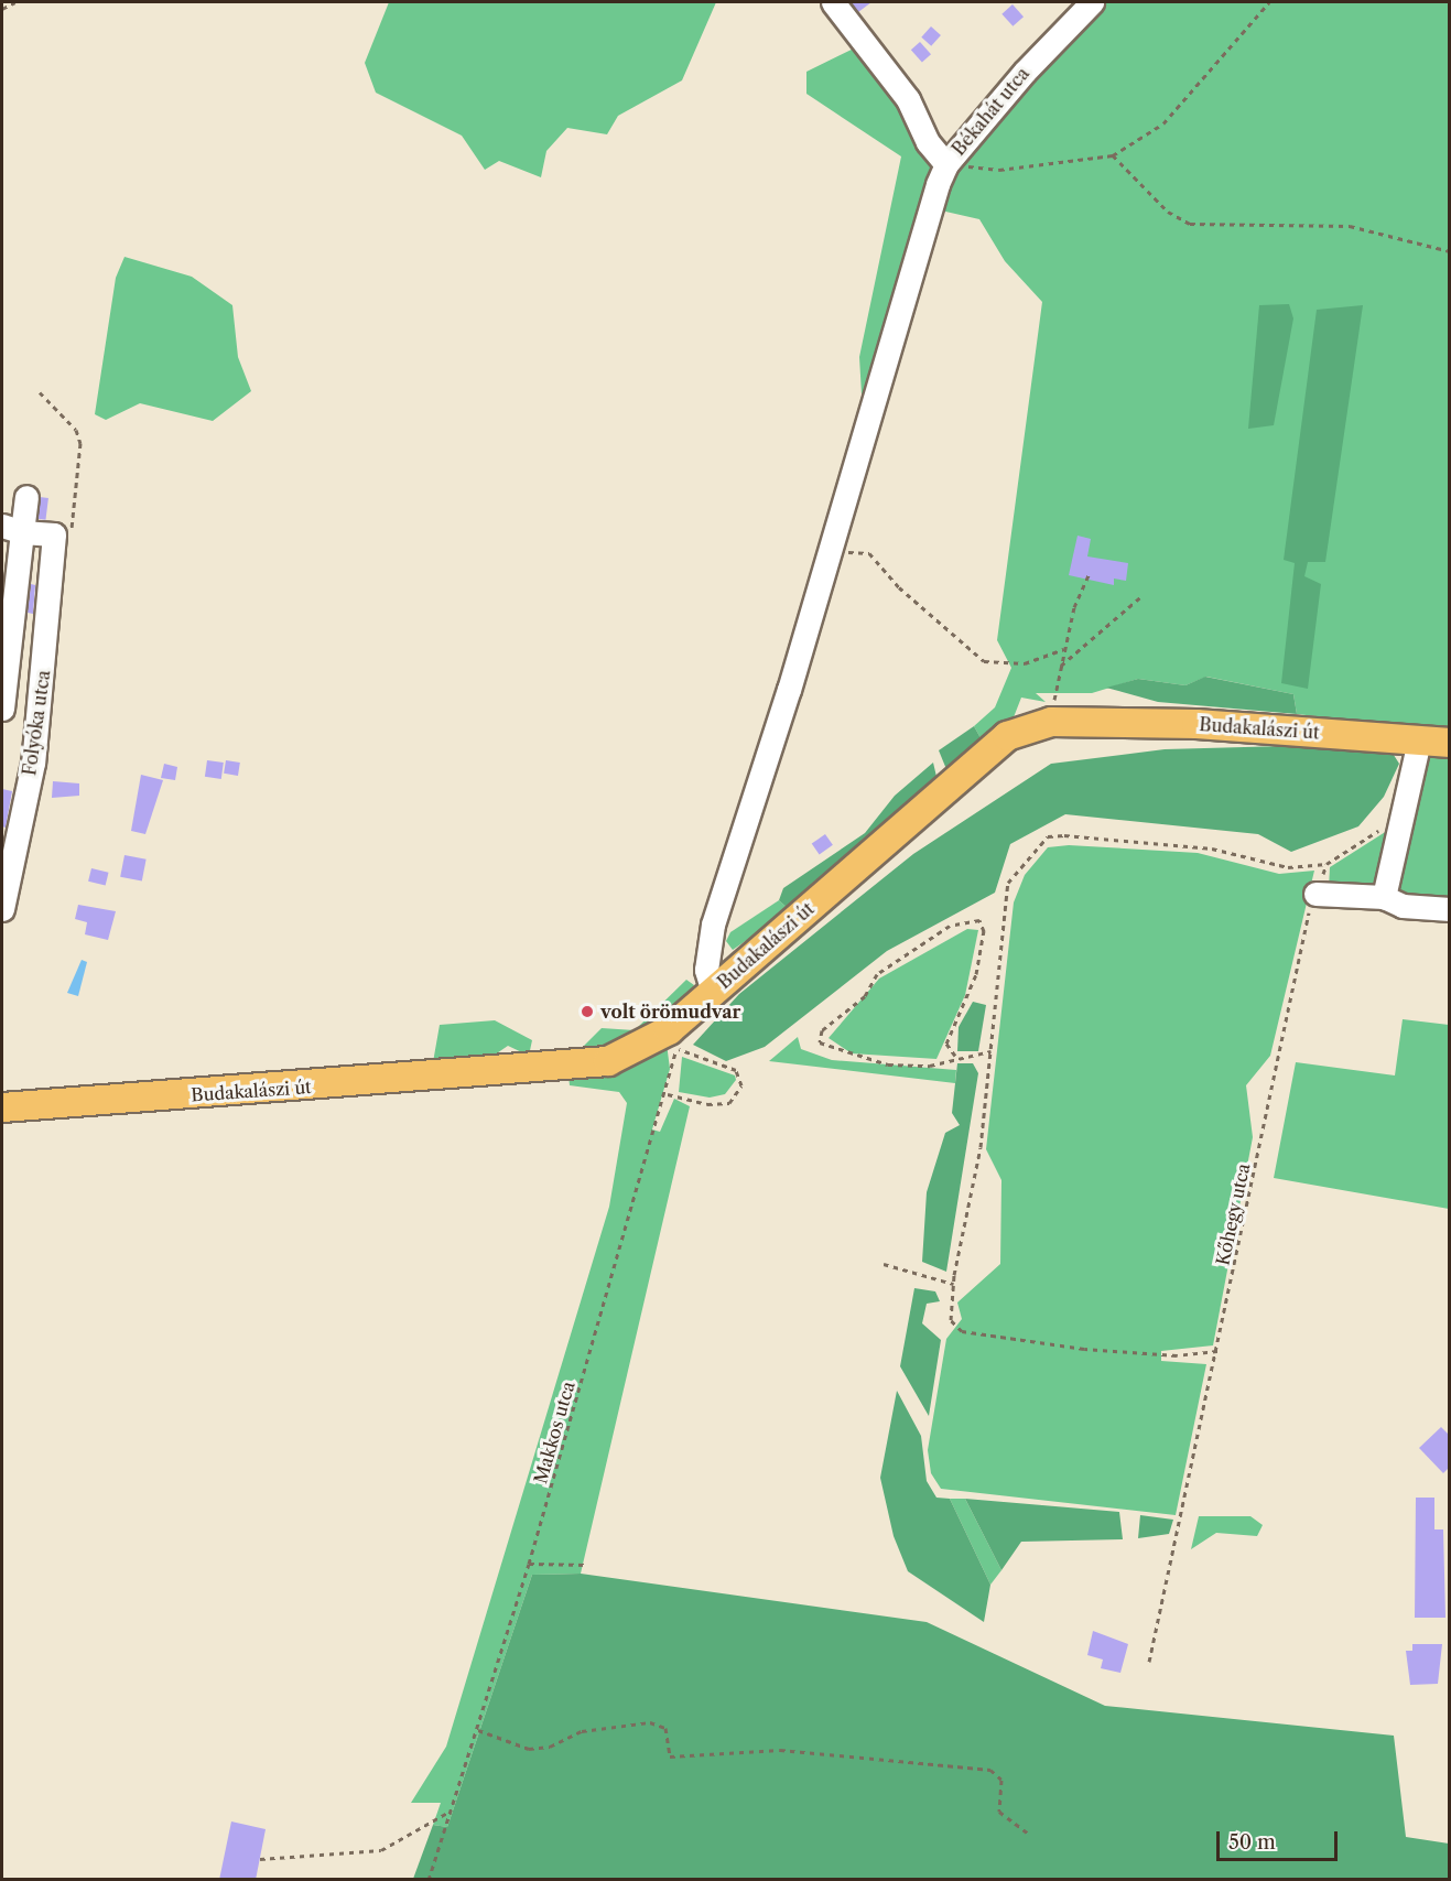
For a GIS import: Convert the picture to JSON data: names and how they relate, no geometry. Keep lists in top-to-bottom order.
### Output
{
  "streets": {
    "main road": ["Budakalászi út"],
    "street": ["Békahát utca", "Folyóka utca"],
    "path": ["Kőhegy utca", "Makkos utca"]
  },
  "crossings": [
    ["Budakalászi út", "Makkos utca"]
  ],
  "places": ["volt örömudvar"],
  "scale_bar": "50 m"
}
